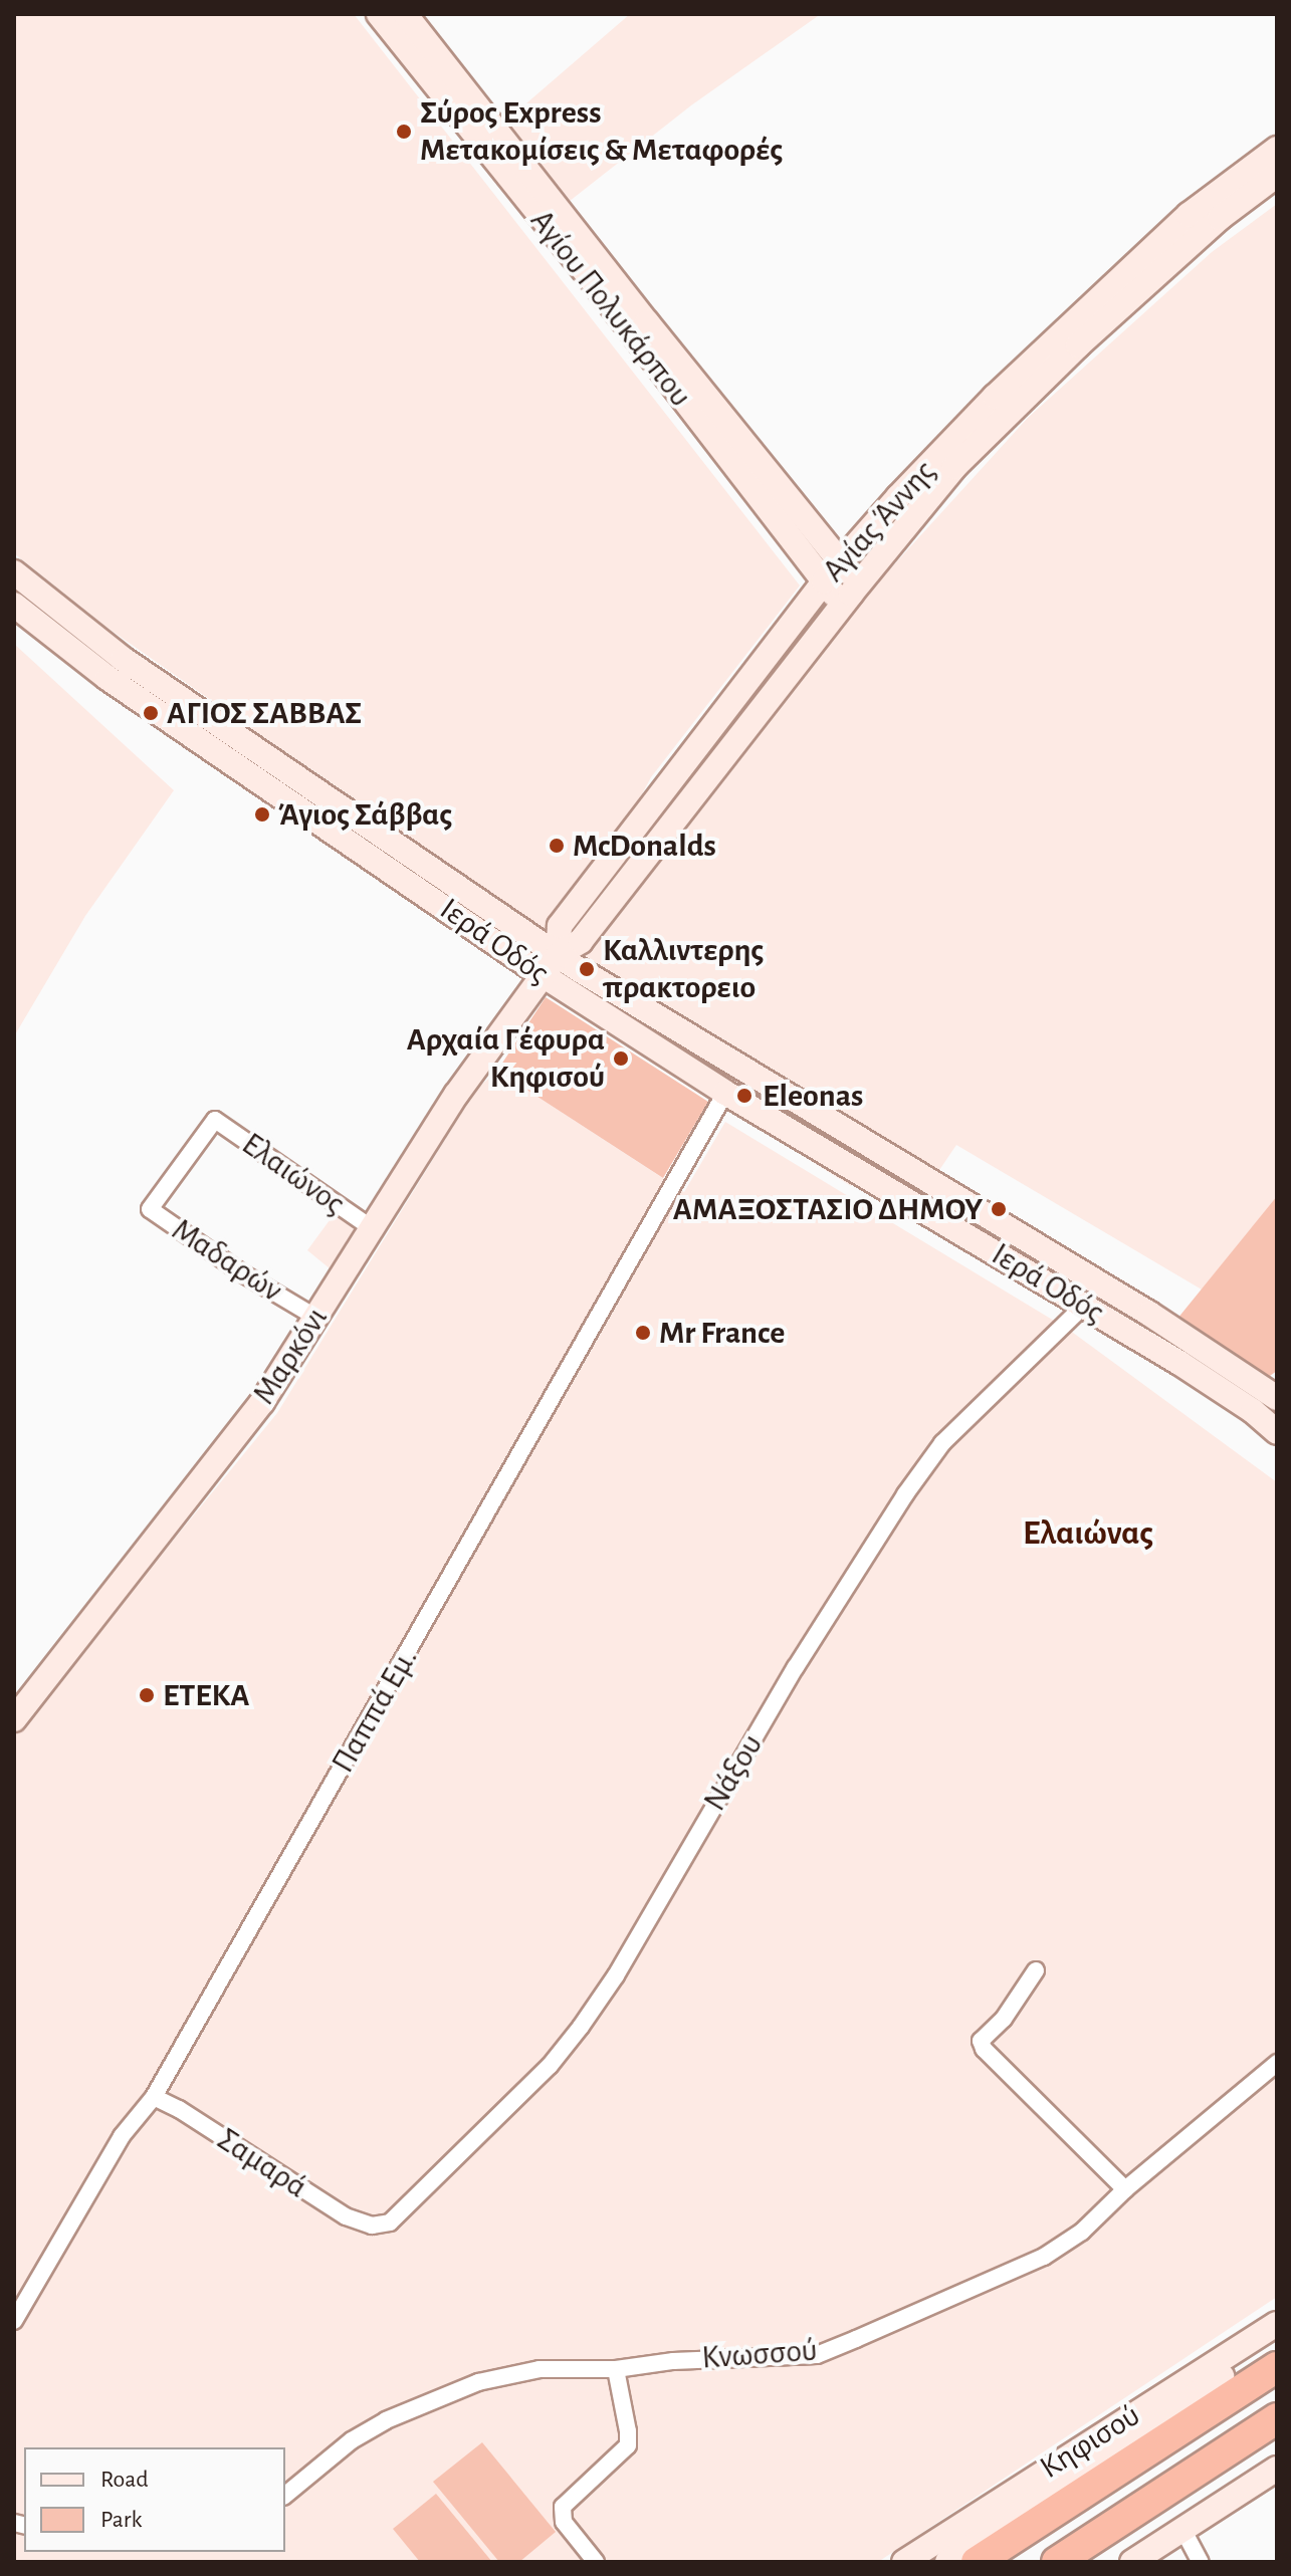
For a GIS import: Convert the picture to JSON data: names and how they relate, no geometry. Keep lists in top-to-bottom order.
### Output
{
  "streets": {
    "street": [
      "Αγίου Πολυκάρπου",
      "Αγίας Άννης",
      "Ιερά Οδός",
      "Ελαιώνος",
      "Μαδαρών",
      "Μαρκόνι",
      "Παππά Εμ.",
      "Νάξου",
      "Σαμαρά",
      "Κνωσσού",
      "Κηφισού"
    ]
  },
  "crossings": [
    ["Αγίου Πολυκάρπου", "Αγίας Άννης"],
    ["Αγίας Άννης", "Ιερά Οδός"],
    ["Αγίας Άννης", "Μαρκόνι"],
    ["Ιερά Οδός", "Μαρκόνι"],
    ["Ιερά Οδός", "Παππά Εμ."],
    ["Ιερά Οδός", "Νάξου"],
    ["Ελαιώνος", "Μαδαρών"],
    ["Ελαιώνος", "Μαρκόνι"],
    ["Μαδαρών", "Μαρκόνι"],
    ["Παππά Εμ.", "Σαμαρά"],
    ["Νάξου", "Σαμαρά"]
  ],
  "districts": ["Ελαιώνας"],
  "places": [
    "Σύρος Express Μετακομίσεις & Μεταφορές",
    "ΑΓΙΟΣ ΣΑΒΒΑΣ",
    "Άγιος Σάββας",
    "McDonalds",
    "Καλλιντερης πρακτορειο",
    "Αρχαία Γέφυρα Κηφισού",
    "Eleonas",
    "ΑΜΑΞΟΣΤΑΣΙΟ ΔΗΜΟΥ",
    "Mr France",
    "ΕΤΕΚΑ"
  ],
  "legend": ["Road", "Park"]
}
